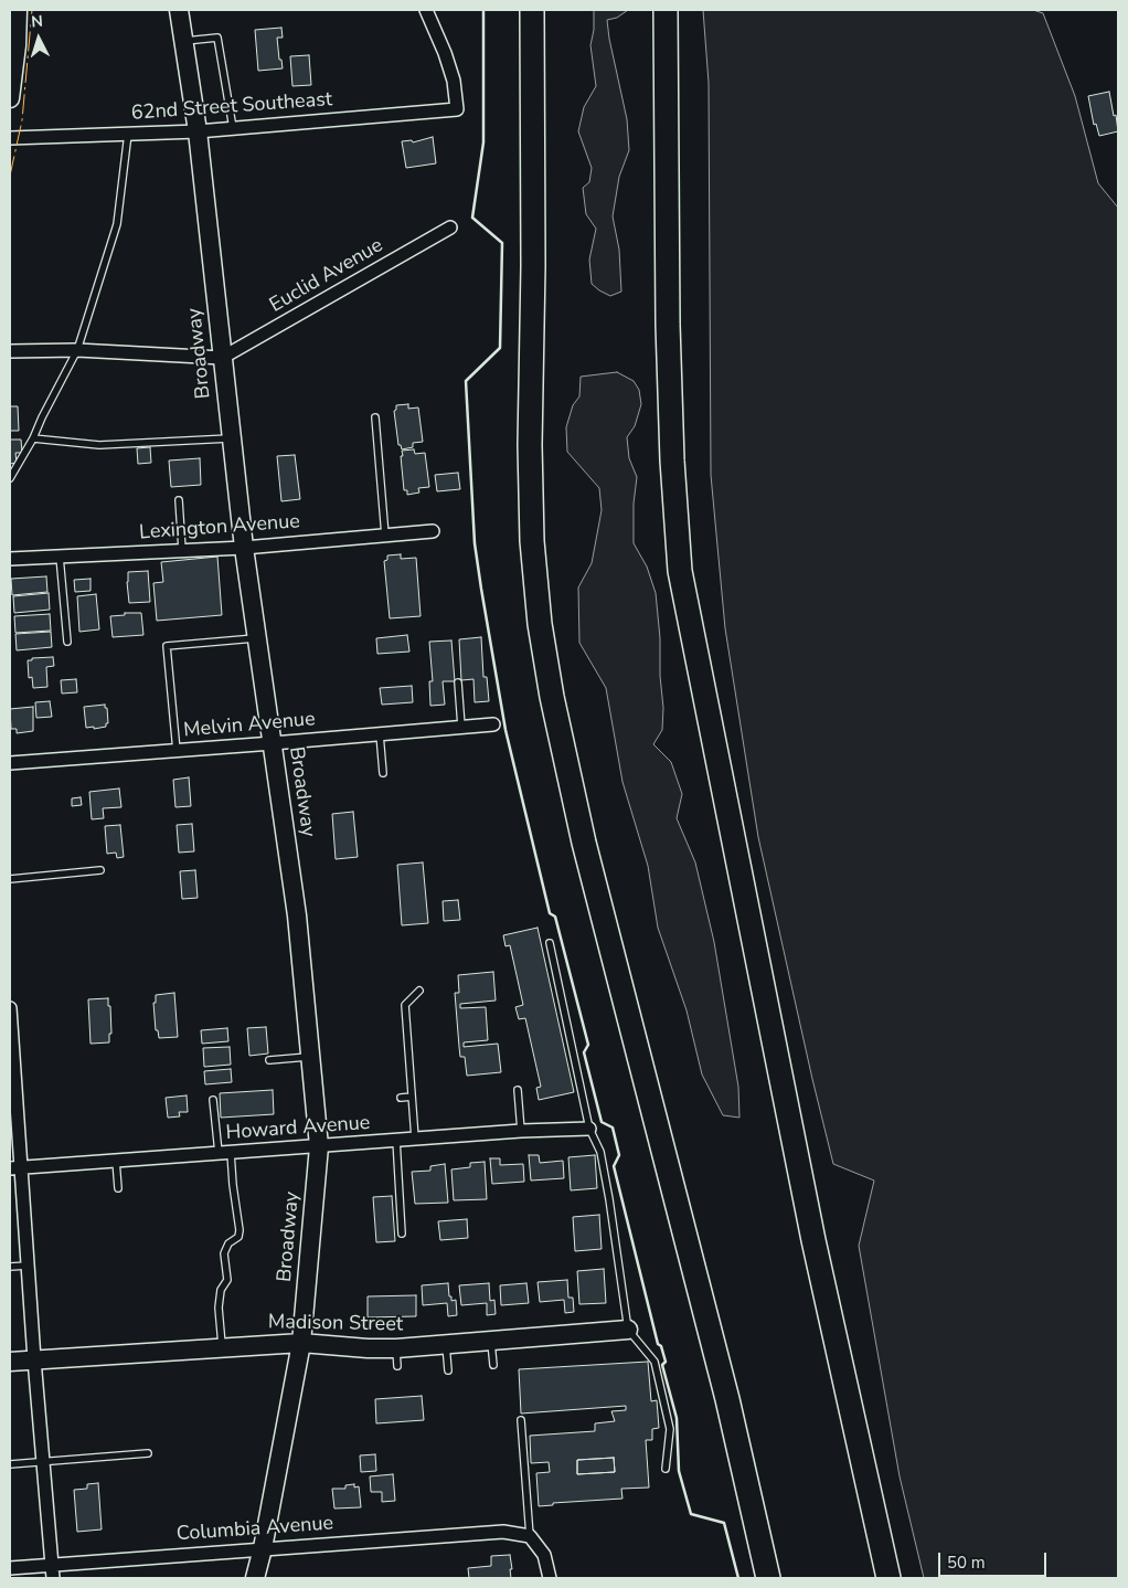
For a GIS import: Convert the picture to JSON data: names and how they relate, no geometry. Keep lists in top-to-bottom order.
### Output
{
  "streets": {
    "street": [
      "62nd Street Southeast",
      "Euclid Avenue",
      "Broadway",
      "Lexington Avenue",
      "Melvin Avenue",
      "Howard Avenue",
      "Madison Street",
      "Columbia Avenue"
    ]
  },
  "crossings": [
    ["62nd Street Southeast", "Broadway"],
    ["Euclid Avenue", "Broadway"],
    ["Broadway", "Lexington Avenue"],
    ["Broadway", "Melvin Avenue"],
    ["Broadway", "Howard Avenue"],
    ["Broadway", "Madison Street"],
    ["Broadway", "Columbia Avenue"]
  ],
  "scale_bar": "50 m",
  "north": "top"
}
